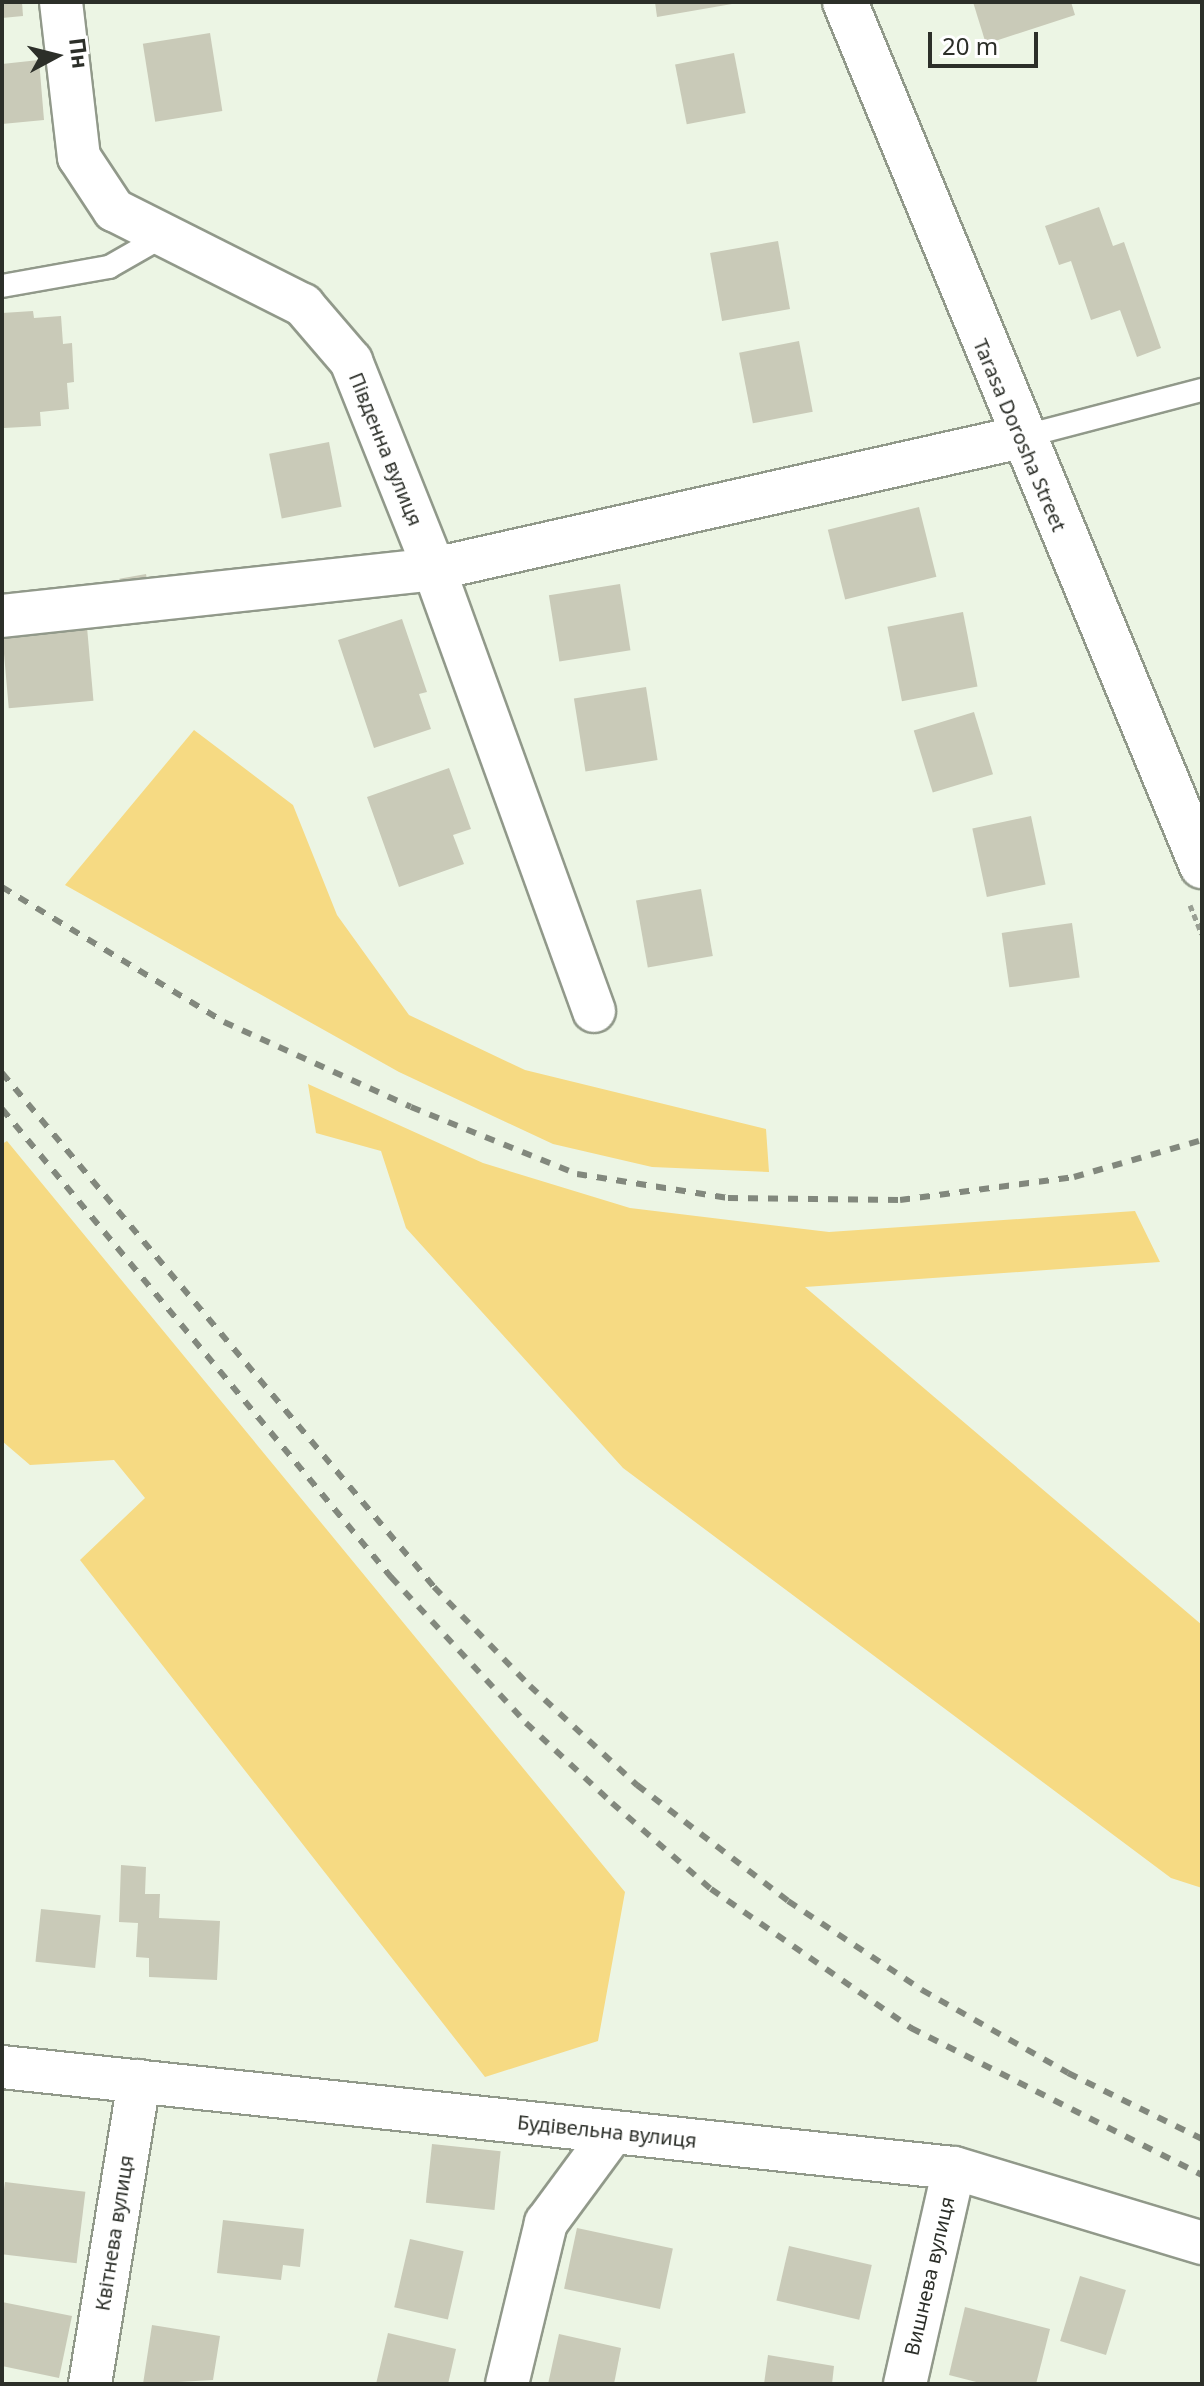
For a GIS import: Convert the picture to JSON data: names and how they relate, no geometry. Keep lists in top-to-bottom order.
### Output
{
  "streets": {
    "street": [
      "Tarasa Dorosha Street",
      "Південна вулиця",
      "Будівельна вулиця",
      "Квітнева вулиця",
      "Вишнева вулиця"
    ]
  },
  "crossings": [
    ["Будівельна вулиця", "Квітнева вулиця"],
    ["Будівельна вулиця", "Вишнева вулиця"]
  ],
  "scale_bar": "20 m",
  "north": "right"
}
